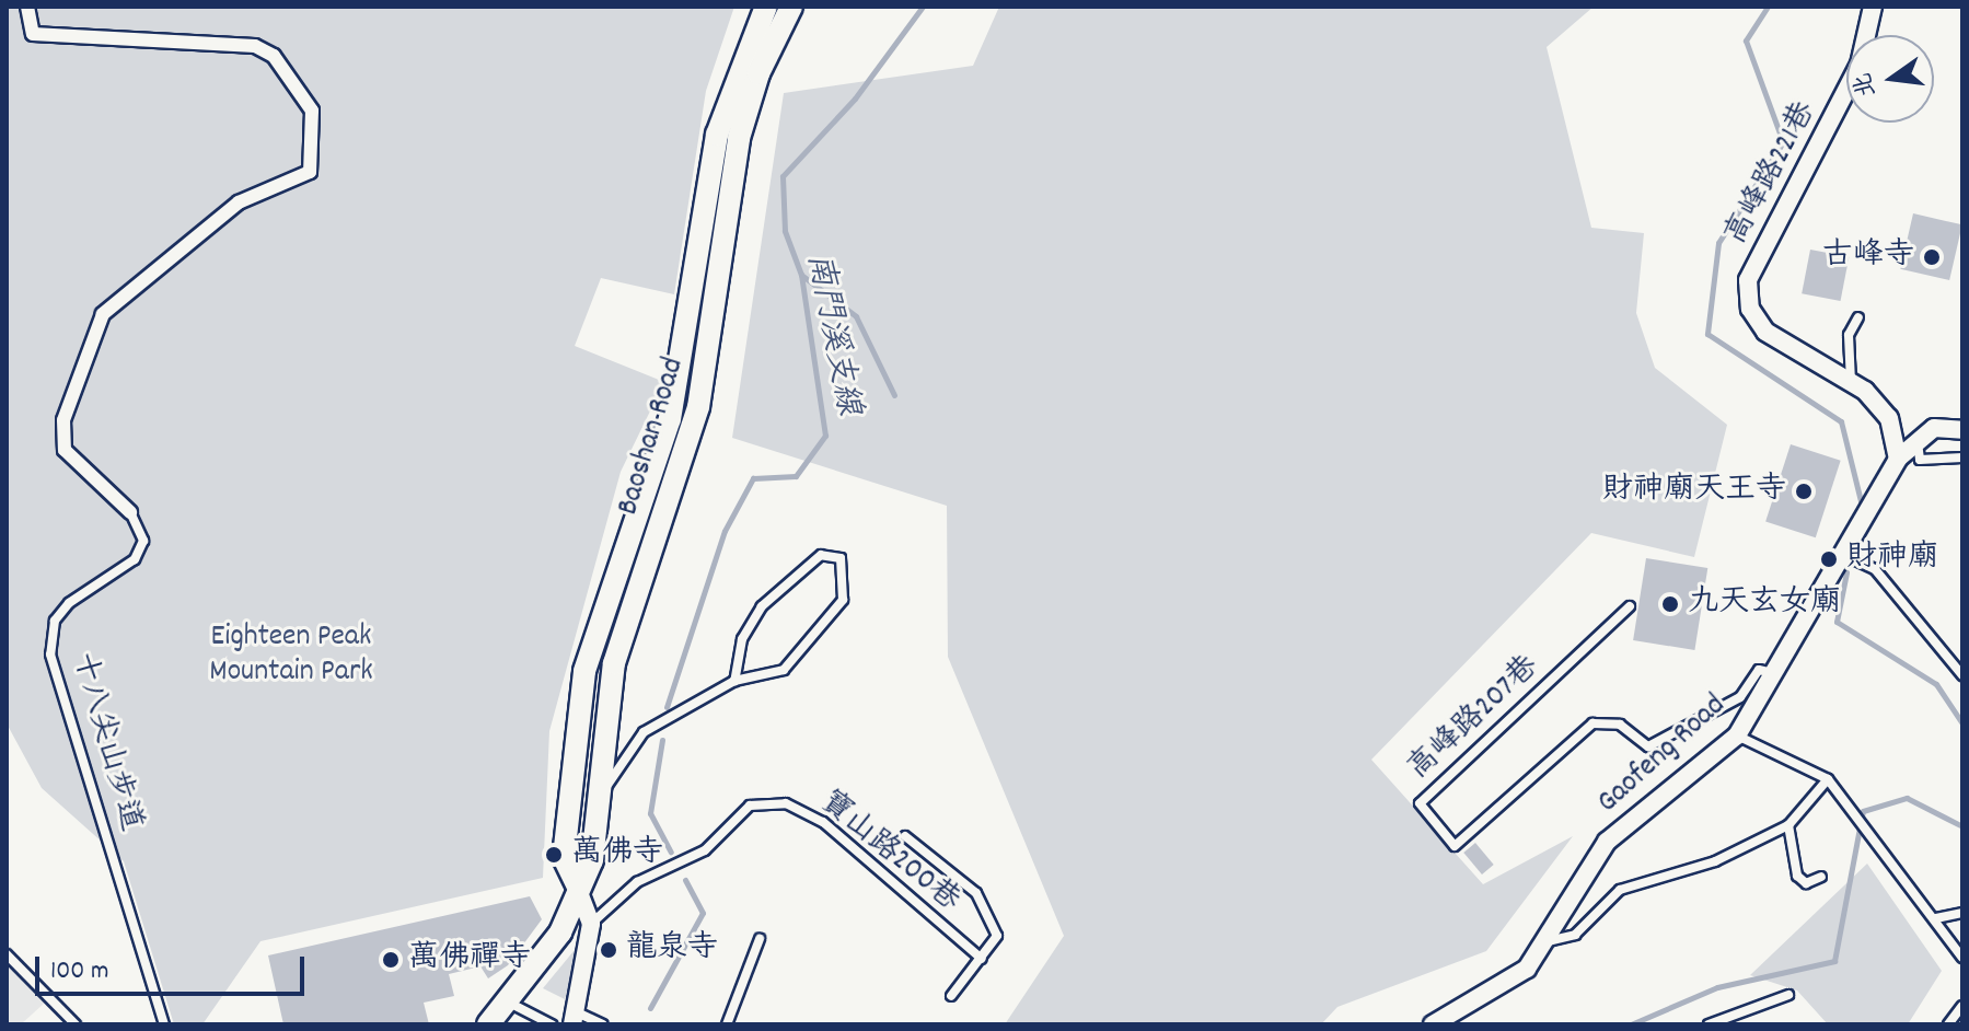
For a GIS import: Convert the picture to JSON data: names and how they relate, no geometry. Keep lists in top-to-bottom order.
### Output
{
  "streets": {
    "street": [
      "高峰路221巷",
      "Baoshan Road",
      "十八尖山步道",
      "Gaofeng Road"
    ],
    "lane": ["高峰路207巷", "寶山路200巷"]
  },
  "crossings": [
    ["高峰路221巷", "Gaofeng Road"],
    ["高峰路207巷", "Gaofeng Road"]
  ],
  "water": ["南門溪支線"],
  "parks": ["Eighteen Peak Mountain Park"],
  "places": [
    "古峰寺",
    "財神廟天王寺",
    "財神廟",
    "九天玄女廟",
    "萬佛寺",
    "龍泉寺",
    "萬佛禪寺"
  ],
  "scale_bar": "100 m",
  "north": "left"
}
